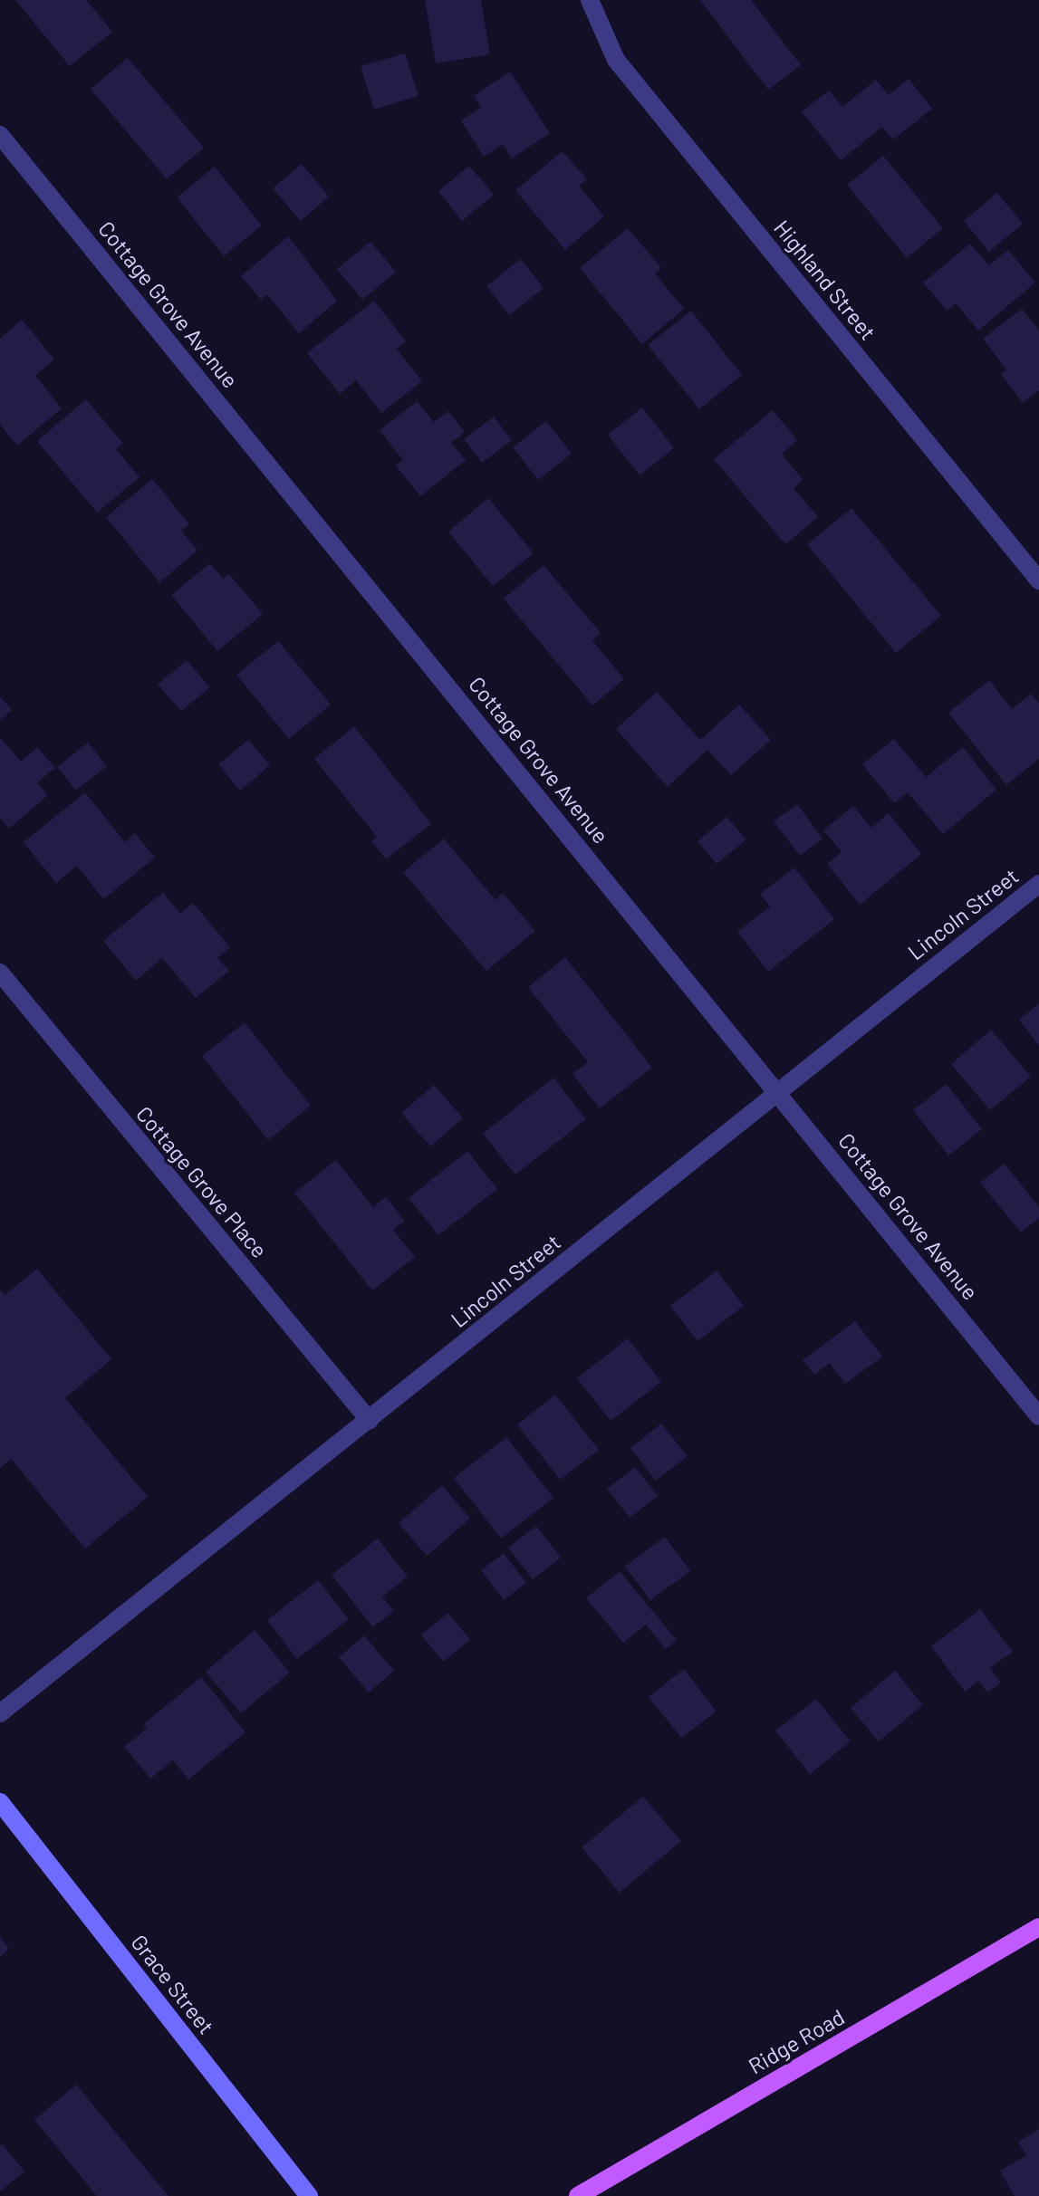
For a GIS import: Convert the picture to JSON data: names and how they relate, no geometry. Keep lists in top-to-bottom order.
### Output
{
  "streets": {
    "main road": ["Ridge Road"],
    "street": [
      "Highland Street",
      "Cottage Grove Avenue",
      "Lincoln Street",
      "Cottage Grove Place",
      "Grace Street"
    ]
  },
  "crossings": [
    ["Cottage Grove Avenue", "Lincoln Street"],
    ["Lincoln Street", "Cottage Grove Place"]
  ]
}
